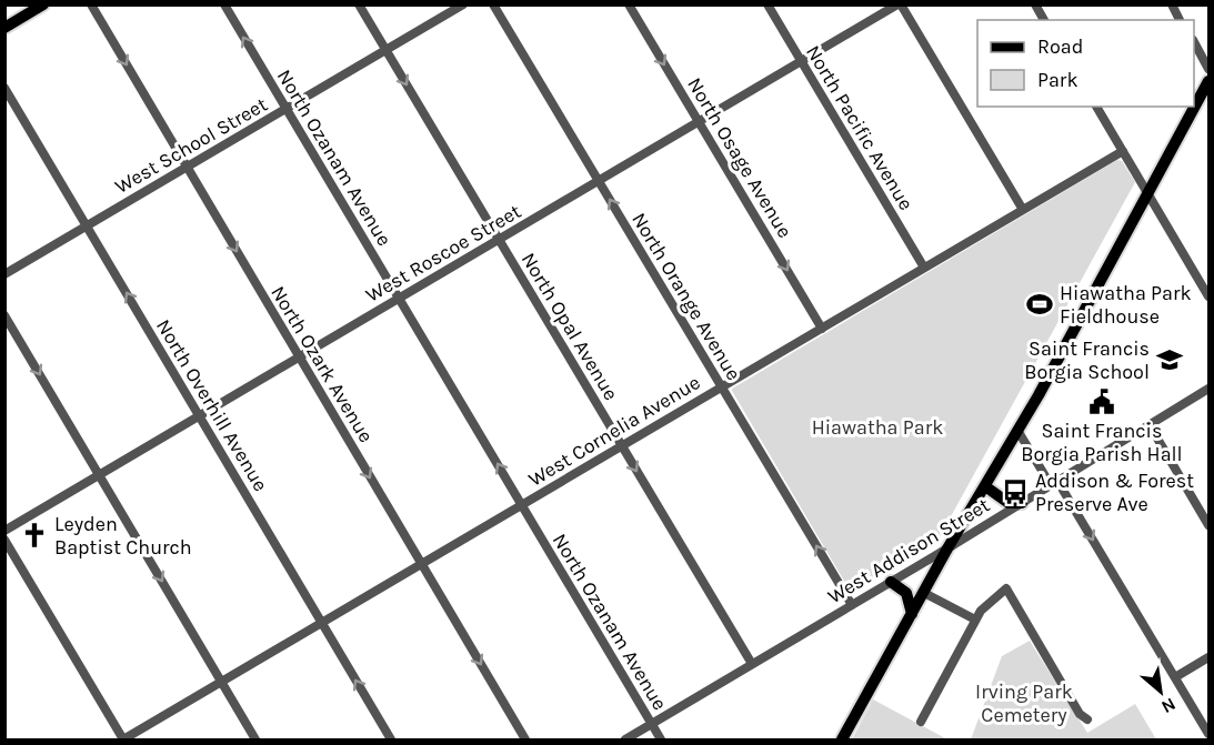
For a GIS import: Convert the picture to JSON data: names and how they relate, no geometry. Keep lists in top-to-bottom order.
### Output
{
  "streets": {
    "street": [
      "North Pacific Avenue",
      "West School Street",
      "North Ozanam Avenue",
      "North Osage Avenue",
      "West Roscoe Street",
      "North Orange Avenue",
      "North Opal Avenue",
      "North Ozark Avenue",
      "North Overhill Avenue",
      "West Cornelia Avenue",
      "West Addison Street"
    ]
  },
  "crossings": [
    ["North Pacific Avenue", "West Roscoe Street"],
    ["North Pacific Avenue", "West Cornelia Avenue"],
    ["West School Street", "North Ozanam Avenue"],
    ["West School Street", "North Opal Avenue"],
    ["West School Street", "North Ozark Avenue"],
    ["West School Street", "North Overhill Avenue"],
    ["North Ozanam Avenue", "West Roscoe Street"],
    ["North Ozanam Avenue", "West Cornelia Avenue"],
    ["North Ozanam Avenue", "West Addison Street"],
    ["North Osage Avenue", "West Roscoe Street"],
    ["North Osage Avenue", "West Cornelia Avenue"],
    ["West Roscoe Street", "North Orange Avenue"],
    ["West Roscoe Street", "North Opal Avenue"],
    ["West Roscoe Street", "North Ozark Avenue"],
    ["West Roscoe Street", "North Overhill Avenue"],
    ["North Orange Avenue", "West Cornelia Avenue"],
    ["North Orange Avenue", "West Addison Street"],
    ["North Opal Avenue", "West Cornelia Avenue"],
    ["North Opal Avenue", "West Addison Street"],
    ["North Ozark Avenue", "West Cornelia Avenue"],
    ["North Overhill Avenue", "West Cornelia Avenue"]
  ],
  "one_way": [
    "North Ozanam Avenue",
    "North Osage Avenue",
    "North Orange Avenue",
    "North Opal Avenue",
    "North Ozark Avenue",
    "North Overhill Avenue"
  ],
  "parks": ["Hiawatha Park", "Irving Park Cemetery"],
  "places": {
    "sports": ["Hiawatha Park Fieldhouse"],
    "school or university": ["Saint Francis Borgia School"],
    "public building": ["Saint Francis Borgia Parish Hall"],
    "bus stop": ["Addison & Forest Preserve Ave"],
    "church": ["Leyden Baptist Church"]
  },
  "legend": ["Road", "Park"],
  "north": "bottom right"
}
